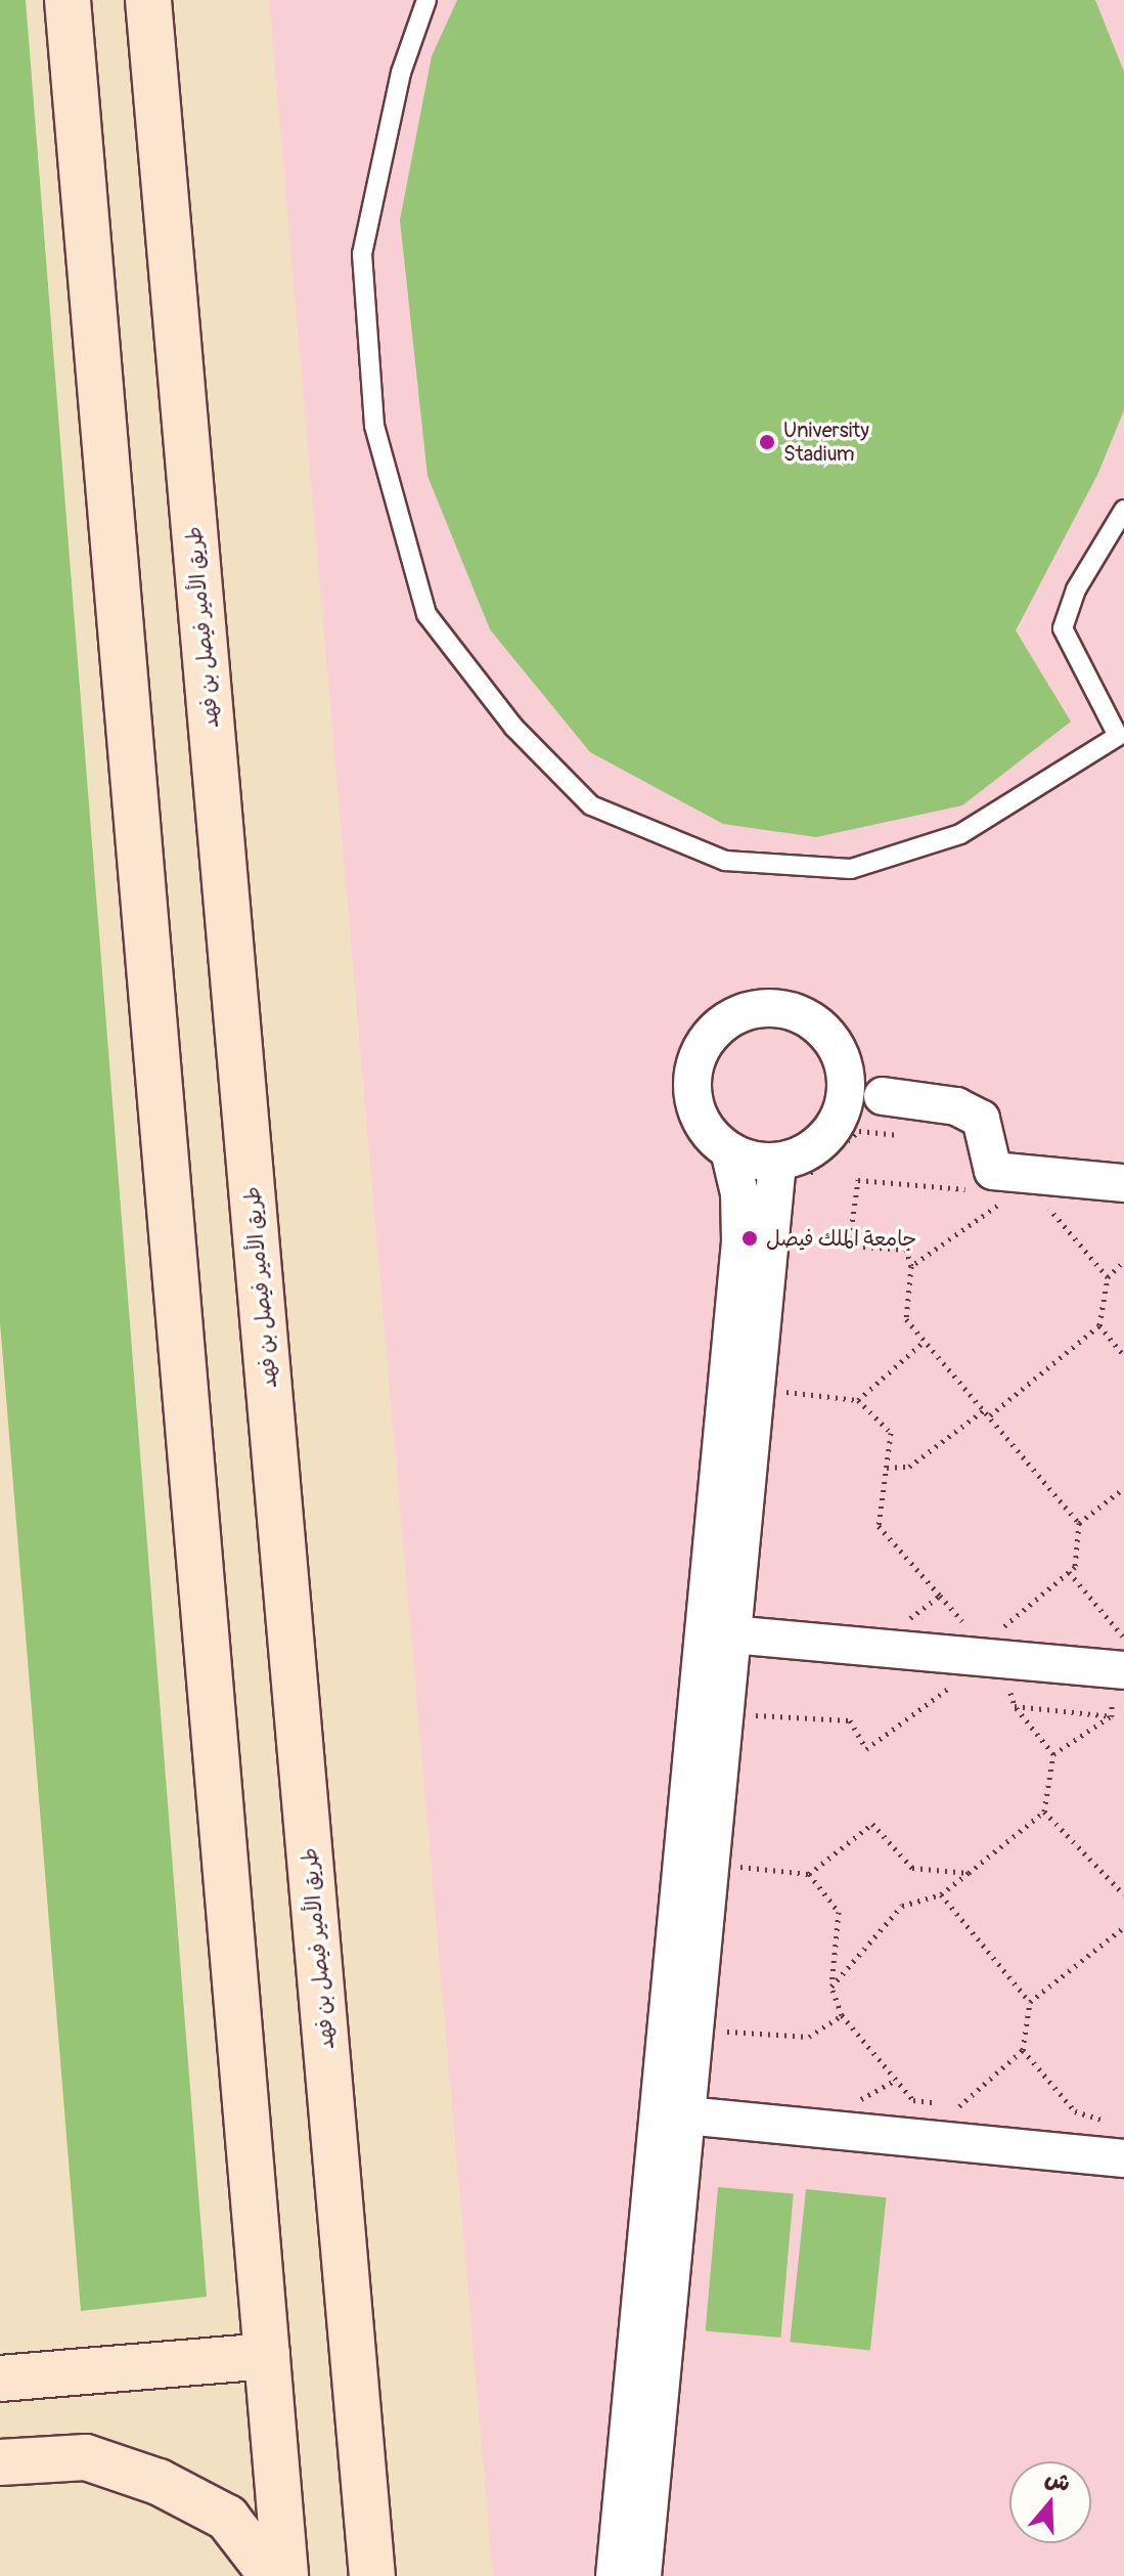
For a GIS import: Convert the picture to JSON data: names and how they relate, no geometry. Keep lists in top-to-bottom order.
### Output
{
  "streets": {
    "main road": ["طريق الأمير فيصل بن فهد"]
  },
  "places": ["University Stadium", "جامعة الملك فيصل"],
  "north": "top"
}
